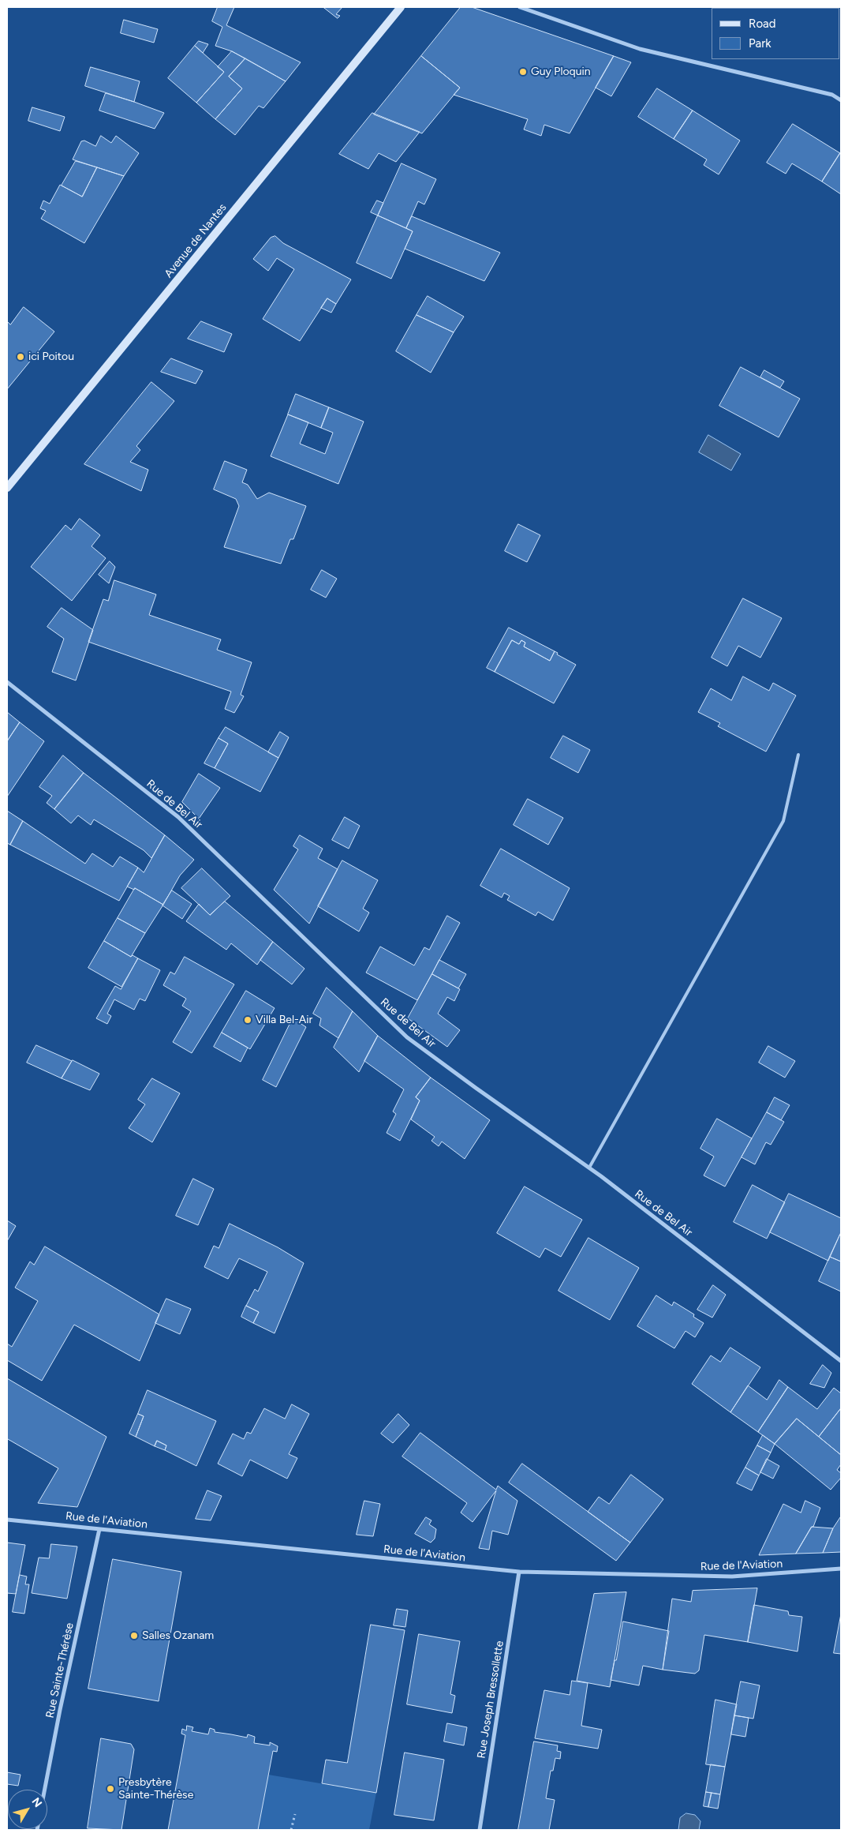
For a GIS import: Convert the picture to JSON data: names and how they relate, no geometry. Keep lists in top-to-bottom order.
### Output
{
  "streets": {
    "main road": ["Avenue de Nantes"],
    "street": [
      "Rue de Bel Air",
      "Rue de l'Aviation",
      "Rue Sainte-Thérèse",
      "Rue Joseph Bressollette"
    ]
  },
  "crossings": [
    ["Rue de l'Aviation", "Rue Sainte-Thérèse"],
    ["Rue de l'Aviation", "Rue Joseph Bressollette"]
  ],
  "places": [
    "Guy Ploquin",
    "ici Poitou",
    "Villa Bel-Air",
    "Salles Ozanam",
    "Presbytère Sainte-Thérèse"
  ],
  "legend": ["Road", "Park"],
  "north": "top right"
}
